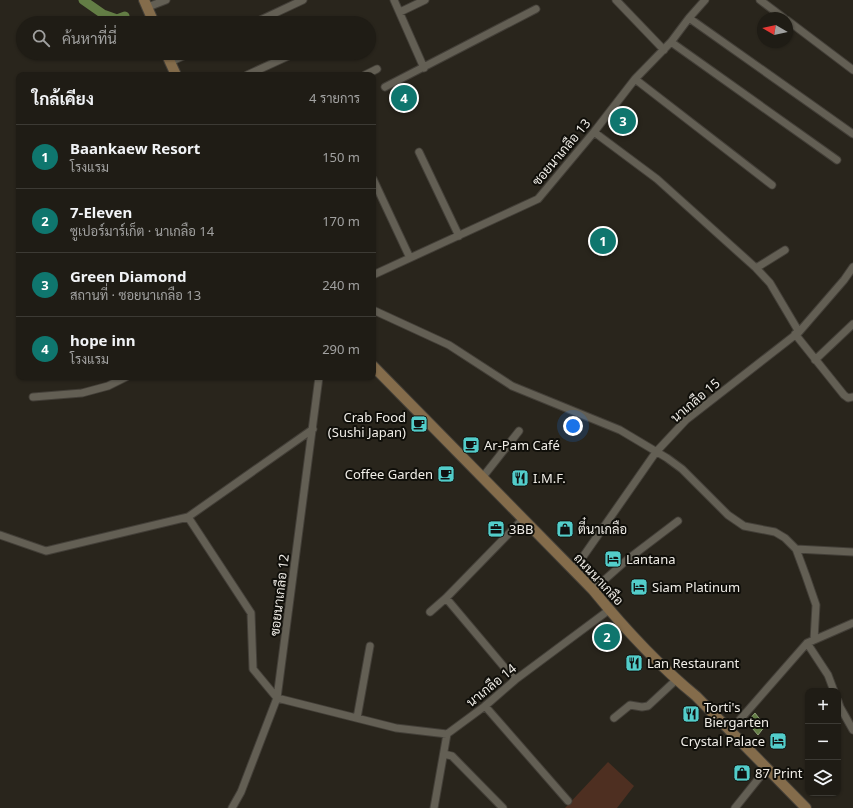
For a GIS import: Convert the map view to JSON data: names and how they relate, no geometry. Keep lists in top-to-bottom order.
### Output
{
  "streets": {
    "street": [
      "ซอยนาเกลือ 13",
      "นาเกลือ 15",
      "ถนนนาเกลือ",
      "ซอยนาเกลือ 12",
      "นาเกลือ 14"
    ]
  },
  "crossings": [
    ["นาเกลือ 15", "ถนนนาเกลือ"],
    ["ถนนนาเกลือ", "นาเกลือ 14"]
  ],
  "places": {
    "cafe": ["Crab Food (Sushi Japan)", "Ar-Pam Café", "Coffee Garden"],
    "restaurant": ["I.M.F.", "Lan Restaurant", "Torti's Biergarten"],
    "office": ["3BB"],
    "shop": ["ตี๋นาเกลือ", "87 Print"],
    "hotel": ["Lantana", "Siam Platinum", "Crystal Palace"]
  },
  "north": "left",
  "page": {
    "search": "ค้นหาที่นี่",
    "heading": ["ใกล้เคียง", "4 รายการ"],
    "pins": [
      "4",
      "3",
      "1",
      "2"
    ],
    "list": [
      {
        "mark": "1",
        "name": "Baankaew Resort",
        "note": "โรงแรม",
        "value": "150 m"
      },
      {
        "mark": "2",
        "name": "7-Eleven",
        "note": "ซูเปอร์มาร์เก็ต · นาเกลือ 14",
        "value": "170 m"
      },
      {
        "mark": "3",
        "name": "Green Diamond",
        "note": "สถานที่ · ซอยนาเกลือ 13",
        "value": "240 m"
      },
      {
        "mark": "4",
        "name": "hope inn",
        "note": "โรงแรม",
        "value": "290 m"
      }
    ],
    "map_buttons": ["+", "−"]
  }
}
